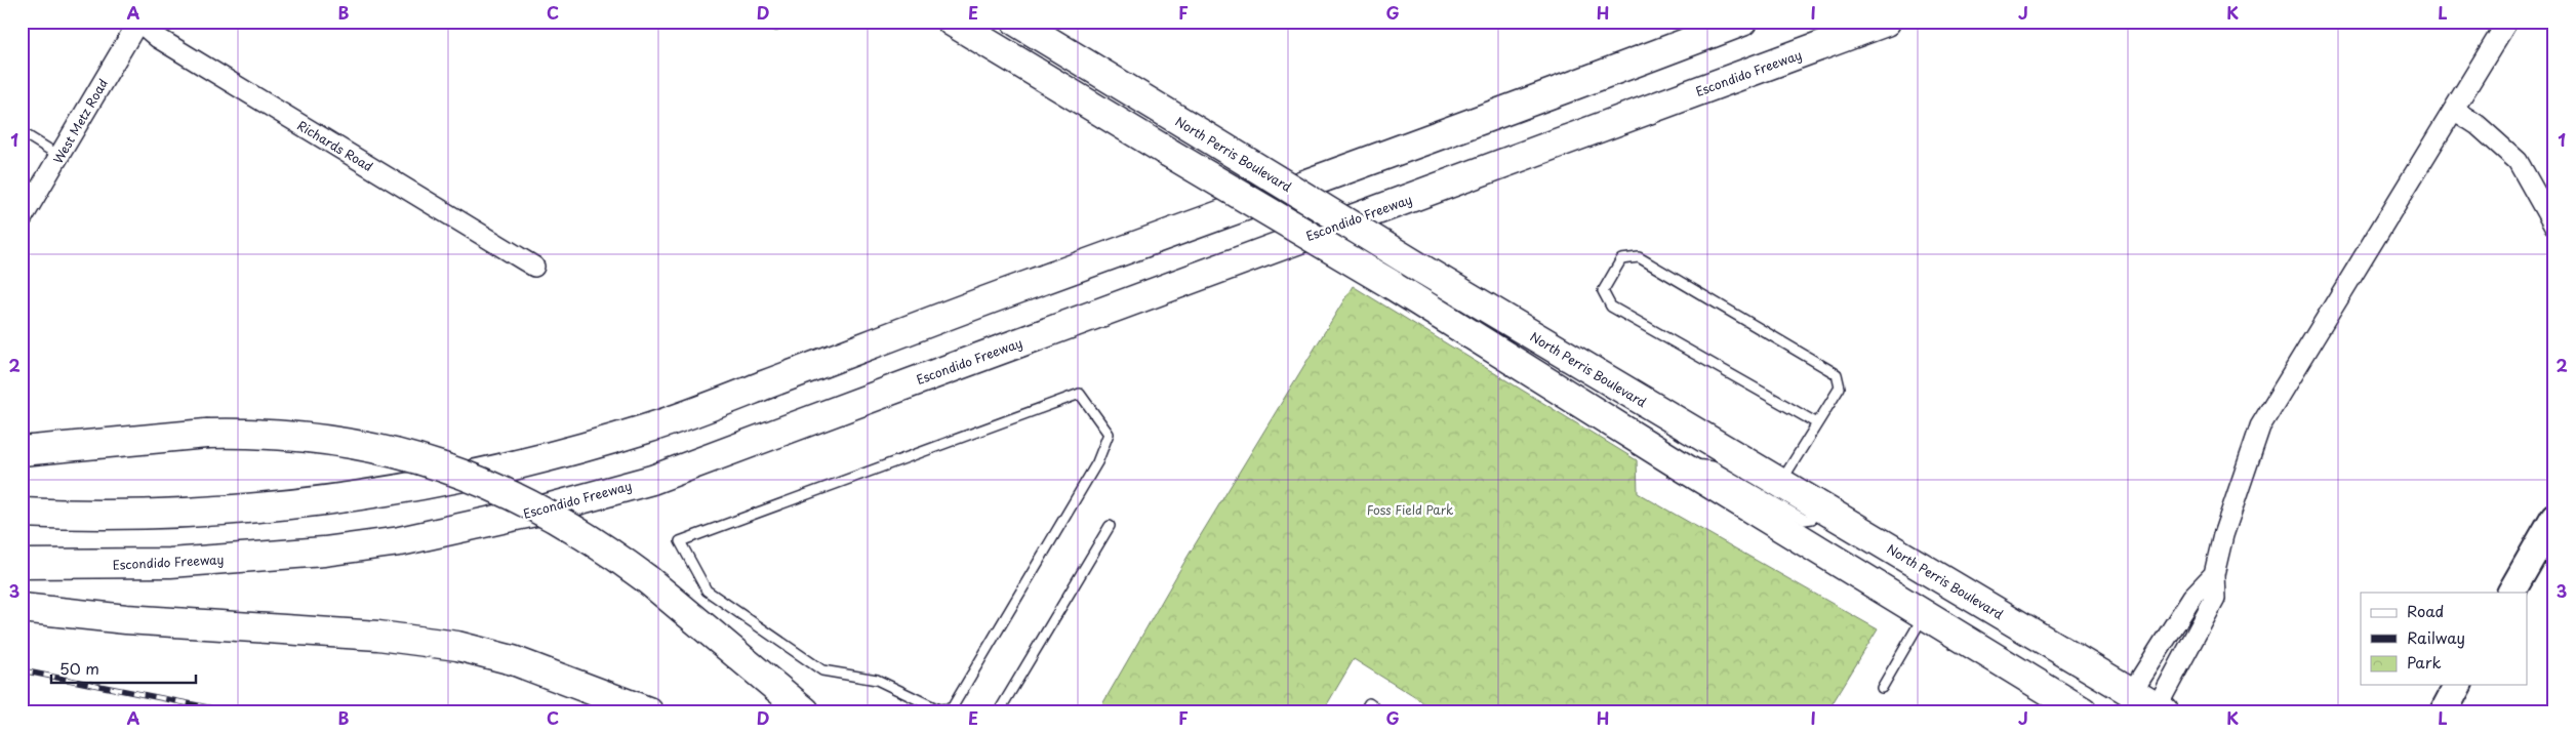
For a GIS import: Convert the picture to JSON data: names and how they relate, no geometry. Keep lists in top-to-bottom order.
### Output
{
  "streets": {
    "main road": ["Escondido Freeway", "North Perris Boulevard"],
    "street": ["West Metz Road", "Richards Road"]
  },
  "crossings": [
    ["West Metz Road", "Richards Road"]
  ],
  "parks": ["Foss Field Park"],
  "legend": ["Road", "Railway", "Park"],
  "scale_bar": "50 m",
  "grid": {
    "columns": [
      "A",
      "B",
      "C",
      "D",
      "E",
      "F",
      "G",
      "H",
      "I",
      "J",
      "K",
      "L"
    ],
    "rows": ["1", "2", "3"]
  }
}
